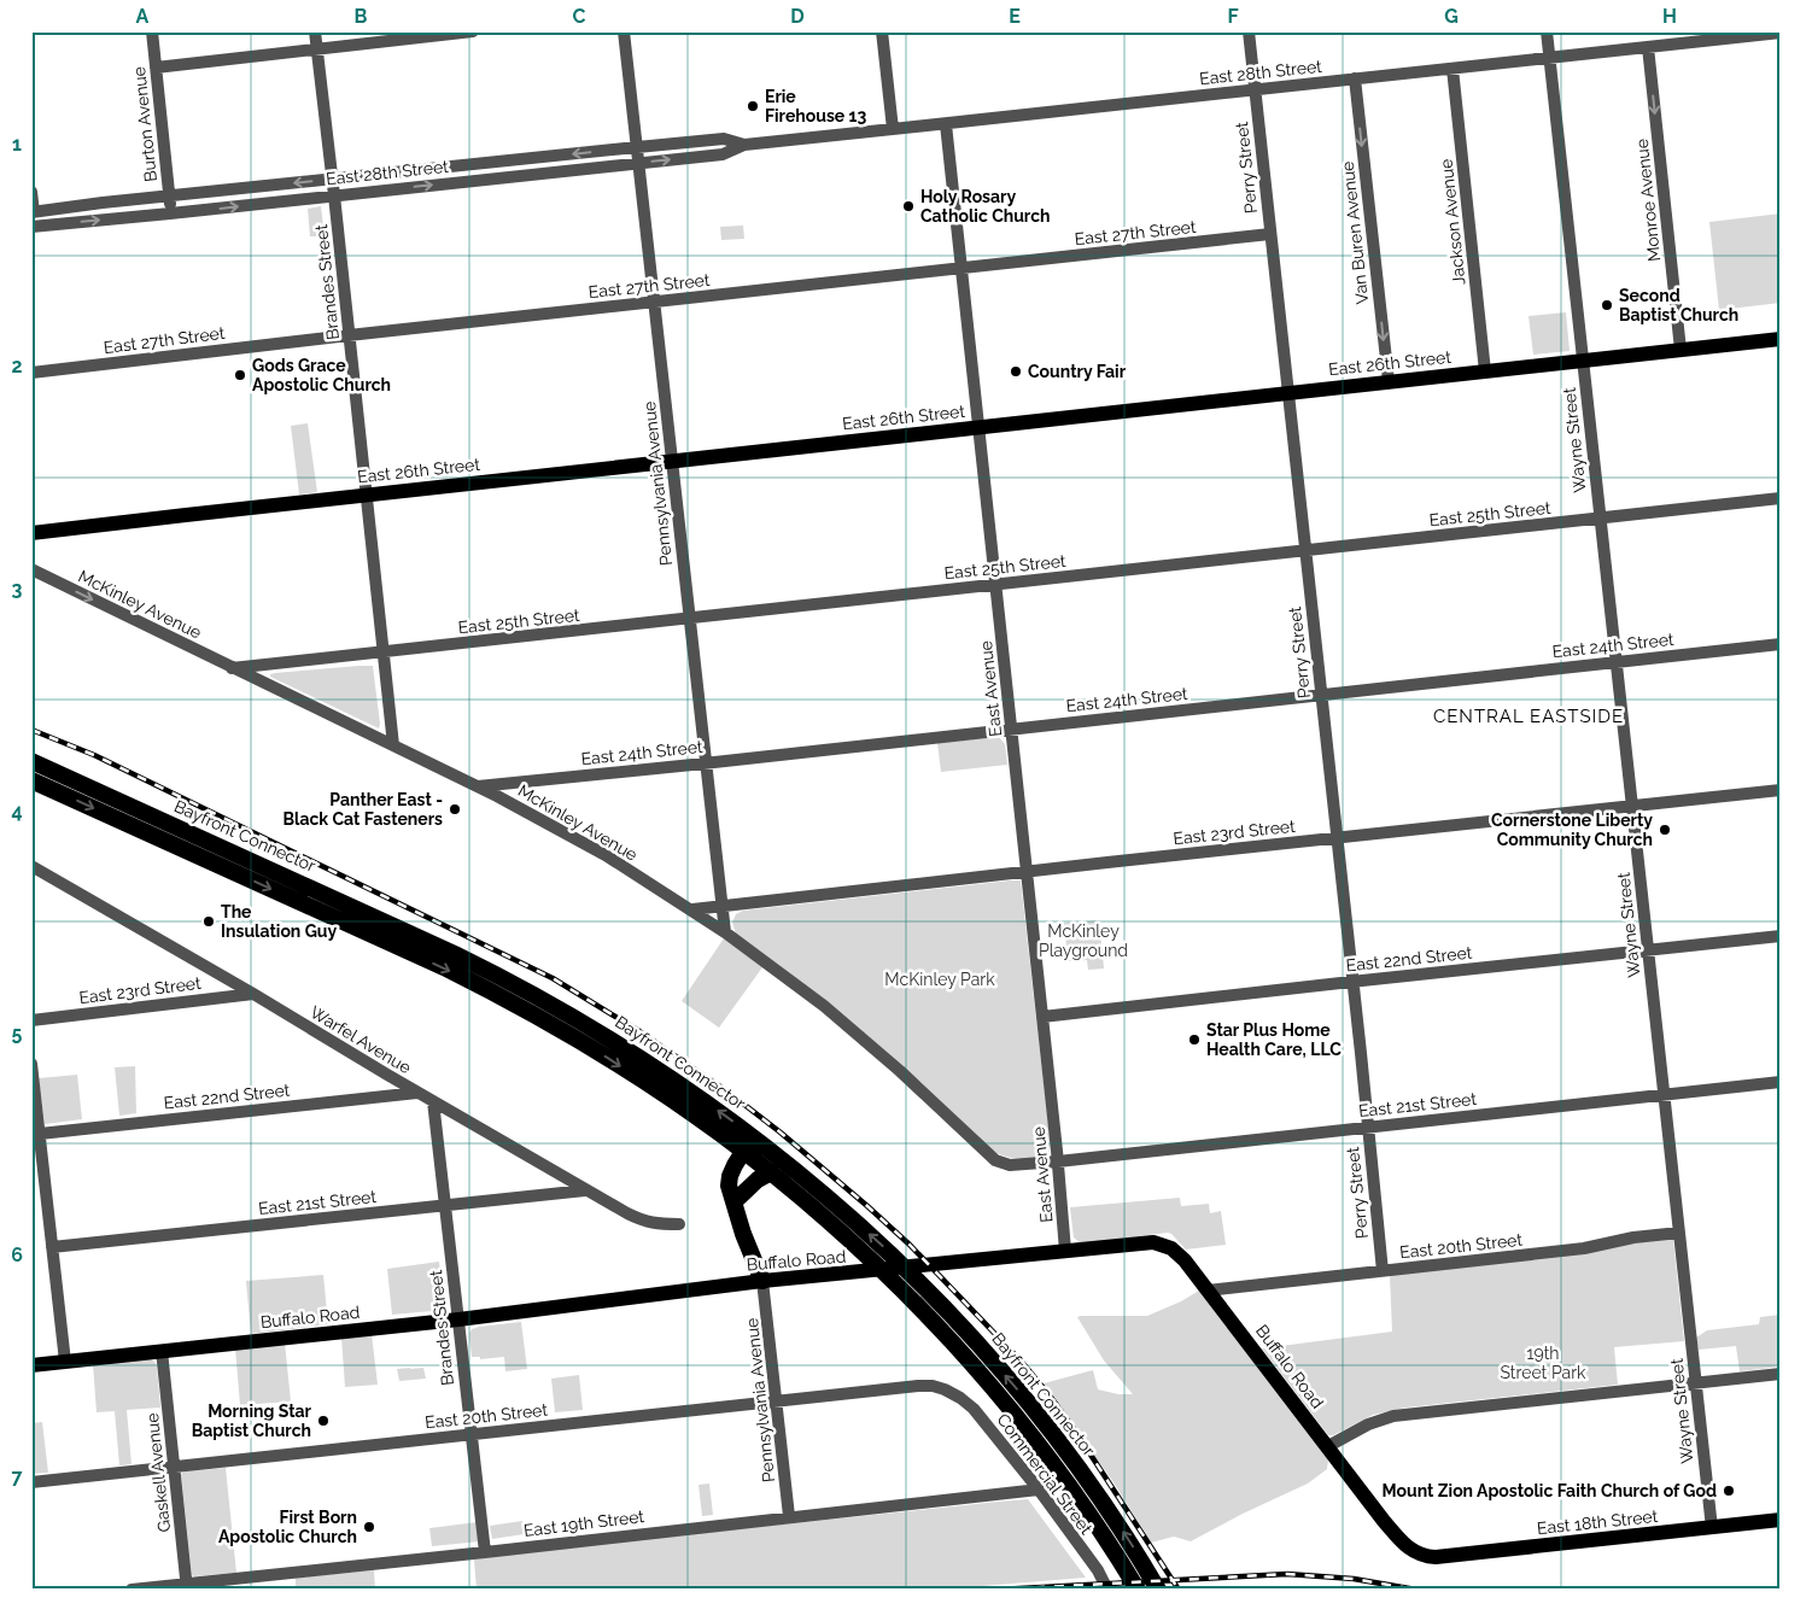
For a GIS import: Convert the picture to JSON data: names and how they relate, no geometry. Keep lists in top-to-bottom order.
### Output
{
  "streets": {
    "highway": ["Bayfront Connector"],
    "main road": ["East 26th Street", "Buffalo Road", "East 18th Street"],
    "street": [
      "East 28th Street",
      "Burton Avenue",
      "Perry Street",
      "Monroe Avenue",
      "Jackson Avenue",
      "East 27th Street",
      "Van Buren Avenue",
      "Brandes Street",
      "Wayne Street",
      "Pennsylvania Avenue",
      "East 25th Street",
      "McKinley Avenue",
      "East 24th Street",
      "East Avenue",
      "East 23rd Street",
      "East 22nd Street",
      "Warfel Avenue",
      "East 21st Street",
      "East 20th Street",
      "Gaskell Avenue",
      "Commercial Street",
      "East 19th Street"
    ]
  },
  "crossings": [
    ["East 28th Street", "Burton Avenue"],
    ["East 28th Street", "Perry Street"],
    ["East 28th Street", "Monroe Avenue"],
    ["East 28th Street", "Jackson Avenue"],
    ["East 28th Street", "Van Buren Avenue"],
    ["East 28th Street", "Brandes Street"],
    ["East 28th Street", "Wayne Street"],
    ["East 28th Street", "Pennsylvania Avenue"],
    ["East 28th Street", "East Avenue"],
    ["Perry Street", "East 27th Street"],
    ["Perry Street", "East 26th Street"],
    ["Perry Street", "East 25th Street"],
    ["Perry Street", "East 24th Street"],
    ["Perry Street", "East 23rd Street"],
    ["Perry Street", "East 22nd Street"],
    ["Perry Street", "East 21st Street"],
    ["Perry Street", "East 20th Street"],
    ["Monroe Avenue", "East 26th Street"],
    ["Jackson Avenue", "East 26th Street"],
    ["East 27th Street", "Brandes Street"],
    ["East 27th Street", "Pennsylvania Avenue"],
    ["East 27th Street", "East Avenue"],
    ["Van Buren Avenue", "East 26th Street"],
    ["Brandes Street", "East 26th Street"],
    ["Brandes Street", "East 25th Street"],
    ["Brandes Street", "McKinley Avenue"],
    ["Brandes Street", "Warfel Avenue"],
    ["Brandes Street", "East 21st Street"],
    ["Brandes Street", "East 20th Street"],
    ["Brandes Street", "Buffalo Road"],
    ["Brandes Street", "East 19th Street"],
    ["East 26th Street", "Wayne Street"],
    ["East 26th Street", "Pennsylvania Avenue"],
    ["East 26th Street", "East Avenue"],
    ["Wayne Street", "East 25th Street"],
    ["Wayne Street", "East 24th Street"],
    ["Wayne Street", "East 23rd Street"],
    ["Wayne Street", "East 22nd Street"],
    ["Wayne Street", "East 21st Street"],
    ["Wayne Street", "East 20th Street"],
    ["Wayne Street", "East 18th Street"],
    ["Pennsylvania Avenue", "East 25th Street"],
    ["Pennsylvania Avenue", "McKinley Avenue"],
    ["Pennsylvania Avenue", "East 24th Street"],
    ["Pennsylvania Avenue", "East 23rd Street"],
    ["Pennsylvania Avenue", "East 20th Street"],
    ["Pennsylvania Avenue", "Buffalo Road"],
    ["Pennsylvania Avenue", "East 19th Street"],
    ["East 25th Street", "McKinley Avenue"],
    ["East 25th Street", "East Avenue"],
    ["McKinley Avenue", "East 24th Street"],
    ["McKinley Avenue", "East Avenue"],
    ["McKinley Avenue", "East 23rd Street"],
    ["McKinley Avenue", "East 21st Street"],
    ["East 24th Street", "East Avenue"],
    ["East Avenue", "East 23rd Street"],
    ["East Avenue", "East 22nd Street"],
    ["East Avenue", "East 21st Street"],
    ["East Avenue", "Buffalo Road"],
    ["East 23rd Street", "Warfel Avenue"],
    ["East 22nd Street", "Warfel Avenue"],
    ["Warfel Avenue", "East 21st Street"],
    ["East 20th Street", "Buffalo Road"],
    ["East 20th Street", "Gaskell Avenue"],
    ["East 20th Street", "Commercial Street"],
    ["Buffalo Road", "Gaskell Avenue"],
    ["Buffalo Road", "East 18th Street"],
    ["Gaskell Avenue", "East 19th Street"],
    ["Commercial Street", "East 19th Street"]
  ],
  "one_way": ["Monroe Avenue", "Van Buren Avenue"],
  "districts": ["CENTRAL EASTSIDE"],
  "parks": ["McKinley Playground", "McKinley Park", "19th Street Park"],
  "places": [
    "Erie Firehouse 13",
    "Holy Rosary Catholic Church",
    "Second Baptist Church",
    "Country Fair",
    "Gods Grace Apostolic Church",
    "Panther East - Black Cat Fasteners",
    "Cornerstone Liberty Community Church",
    "The Insulation Guy",
    "Star Plus Home Health Care, LLC",
    "Morning Star Baptist Church",
    "Mount Zion Apostolic Faith Church of God",
    "First Born Apostolic Church"
  ],
  "grid": {
    "columns": [
      "A",
      "B",
      "C",
      "D",
      "E",
      "F",
      "G",
      "H"
    ],
    "rows": [
      "1",
      "2",
      "3",
      "4",
      "5",
      "6",
      "7"
    ]
  }
}
